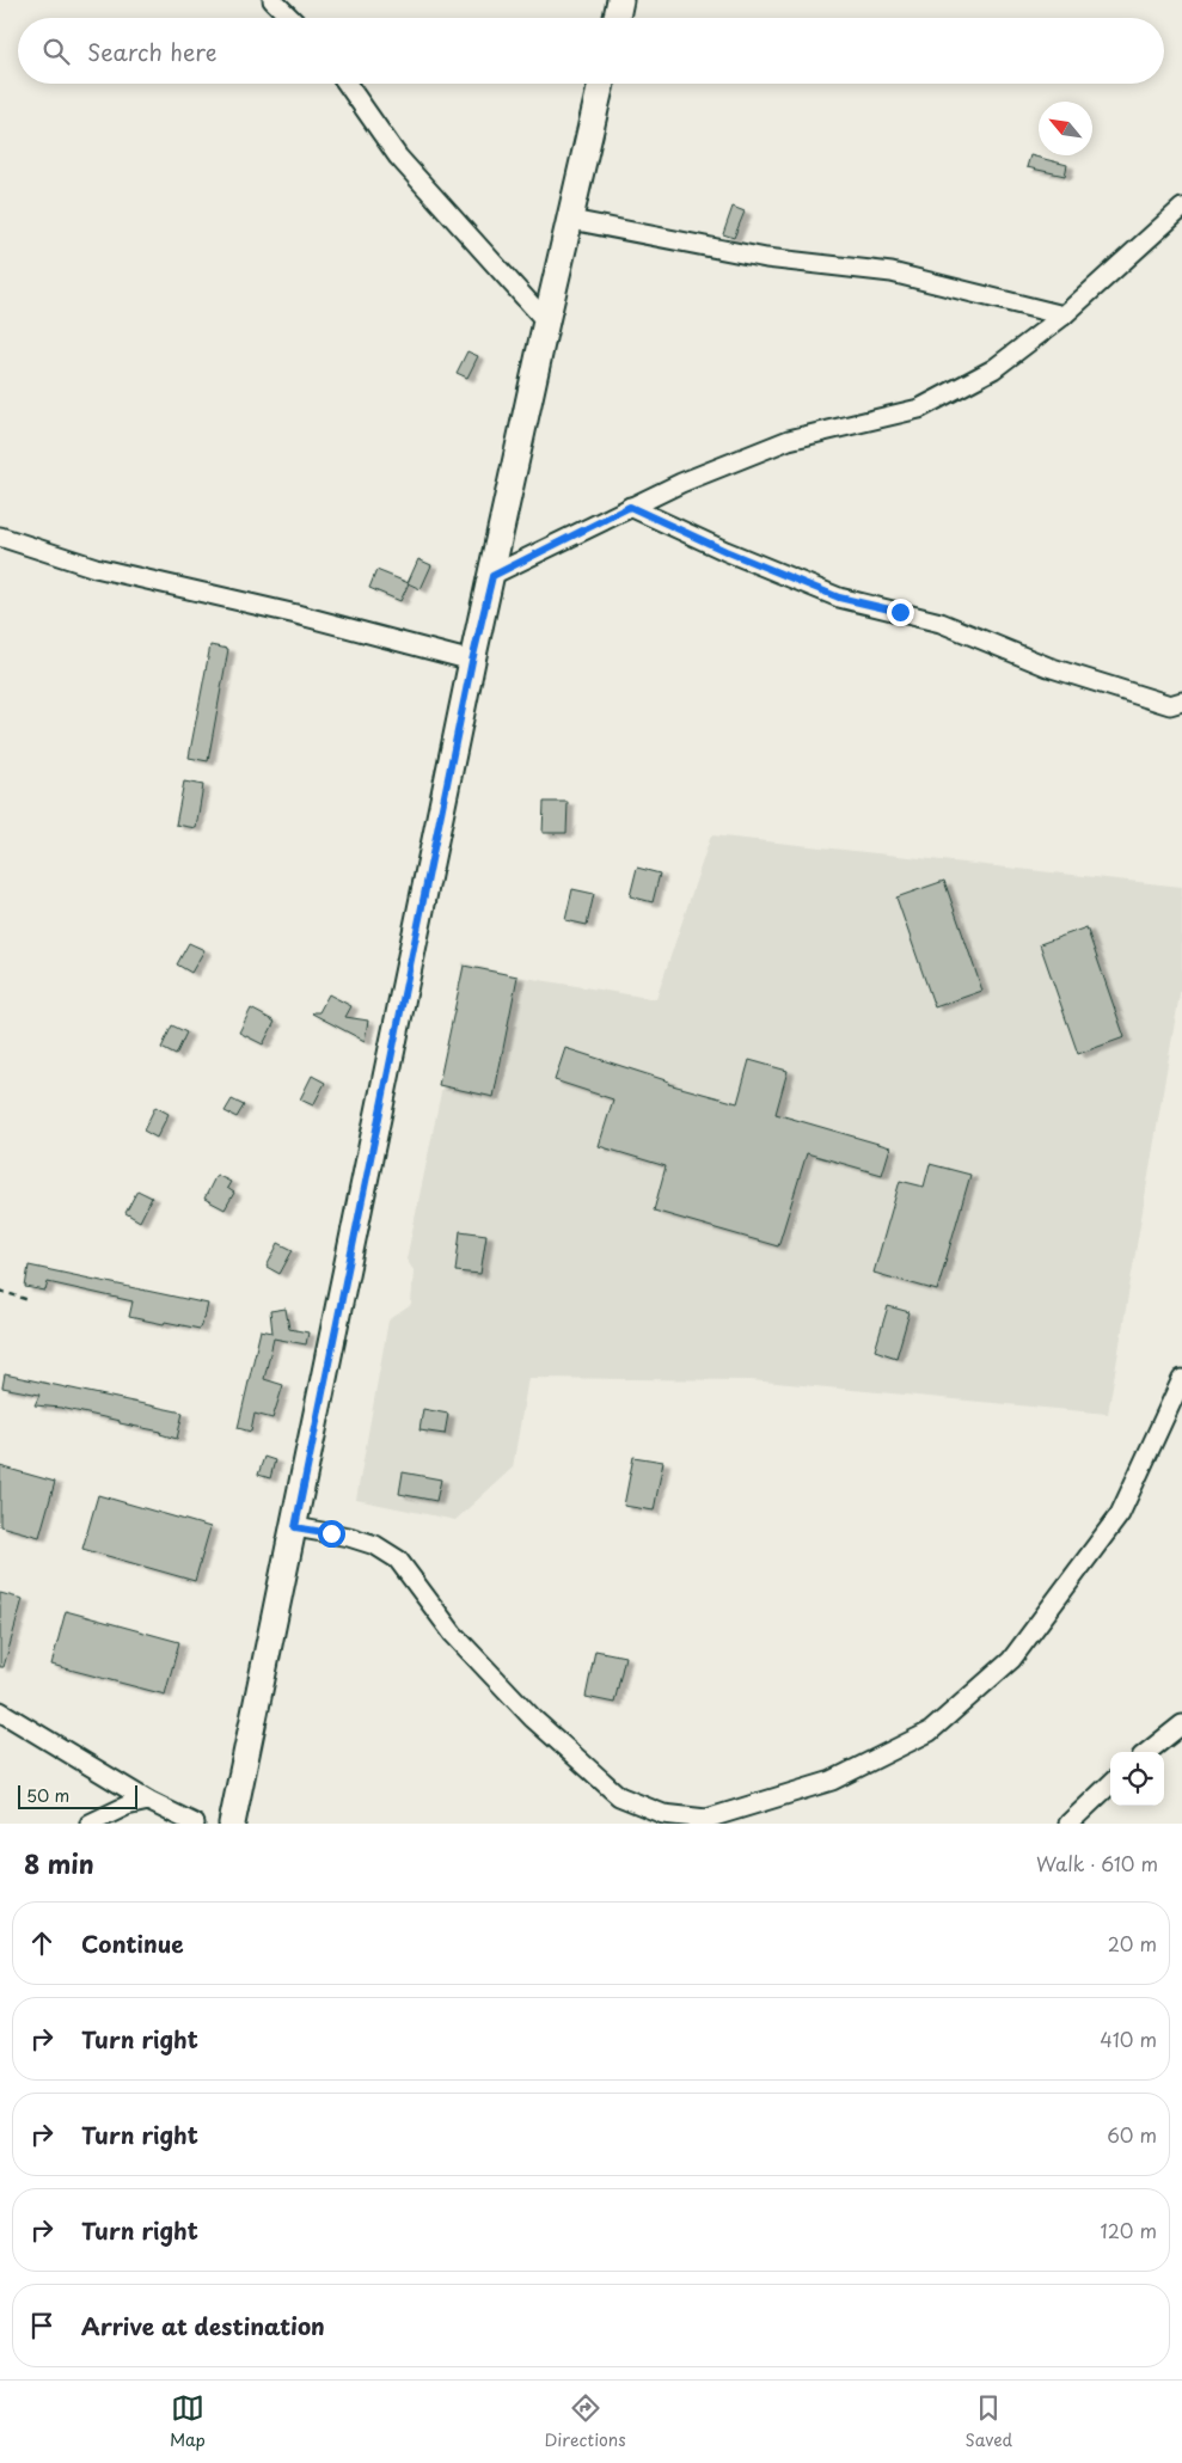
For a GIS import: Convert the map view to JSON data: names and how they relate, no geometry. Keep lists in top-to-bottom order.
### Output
{
  "scale_bar": "50 m",
  "north": "top left",
  "page": {
    "search": "Search here",
    "scale": "50 m",
    "heading": ["8 min", "Walk · 610 m"],
    "list": [
      ["Continue", "20 m"],
      ["Turn right", "410 m"],
      ["Turn right", "60 m"],
      ["Turn right", "120 m"],
      "Arrive at destination"
    ],
    "nav": ["Map", "Directions", "Saved"]
  }
}
